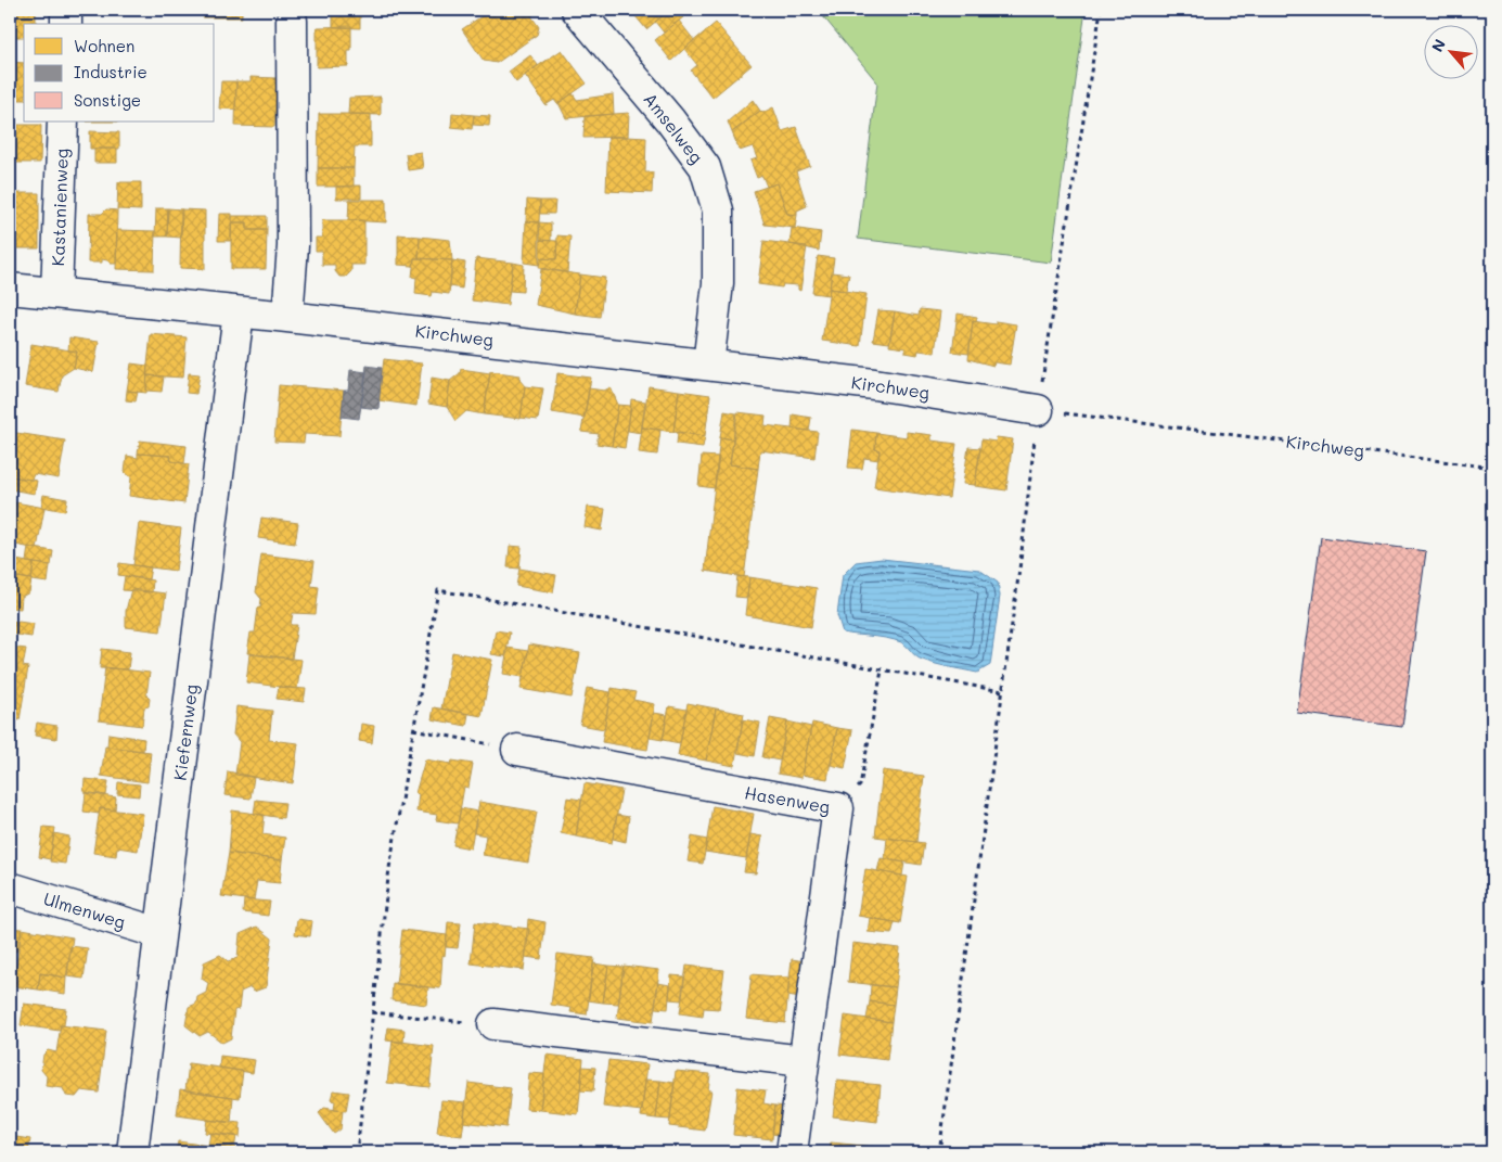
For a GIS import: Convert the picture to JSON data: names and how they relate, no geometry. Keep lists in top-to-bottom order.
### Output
{
  "streets": {
    "street": [
      "Amselweg",
      "Kastanienweg",
      "Kirchweg",
      "Kiefernweg",
      "Hasenweg",
      "Ulmenweg"
    ]
  },
  "crossings": [
    ["Amselweg", "Kirchweg"],
    ["Kastanienweg", "Kirchweg"],
    ["Kirchweg", "Kiefernweg"],
    ["Kiefernweg", "Ulmenweg"]
  ],
  "legend": ["Wohnen", "Industrie", "Sonstige"],
  "north": "top left"
}
